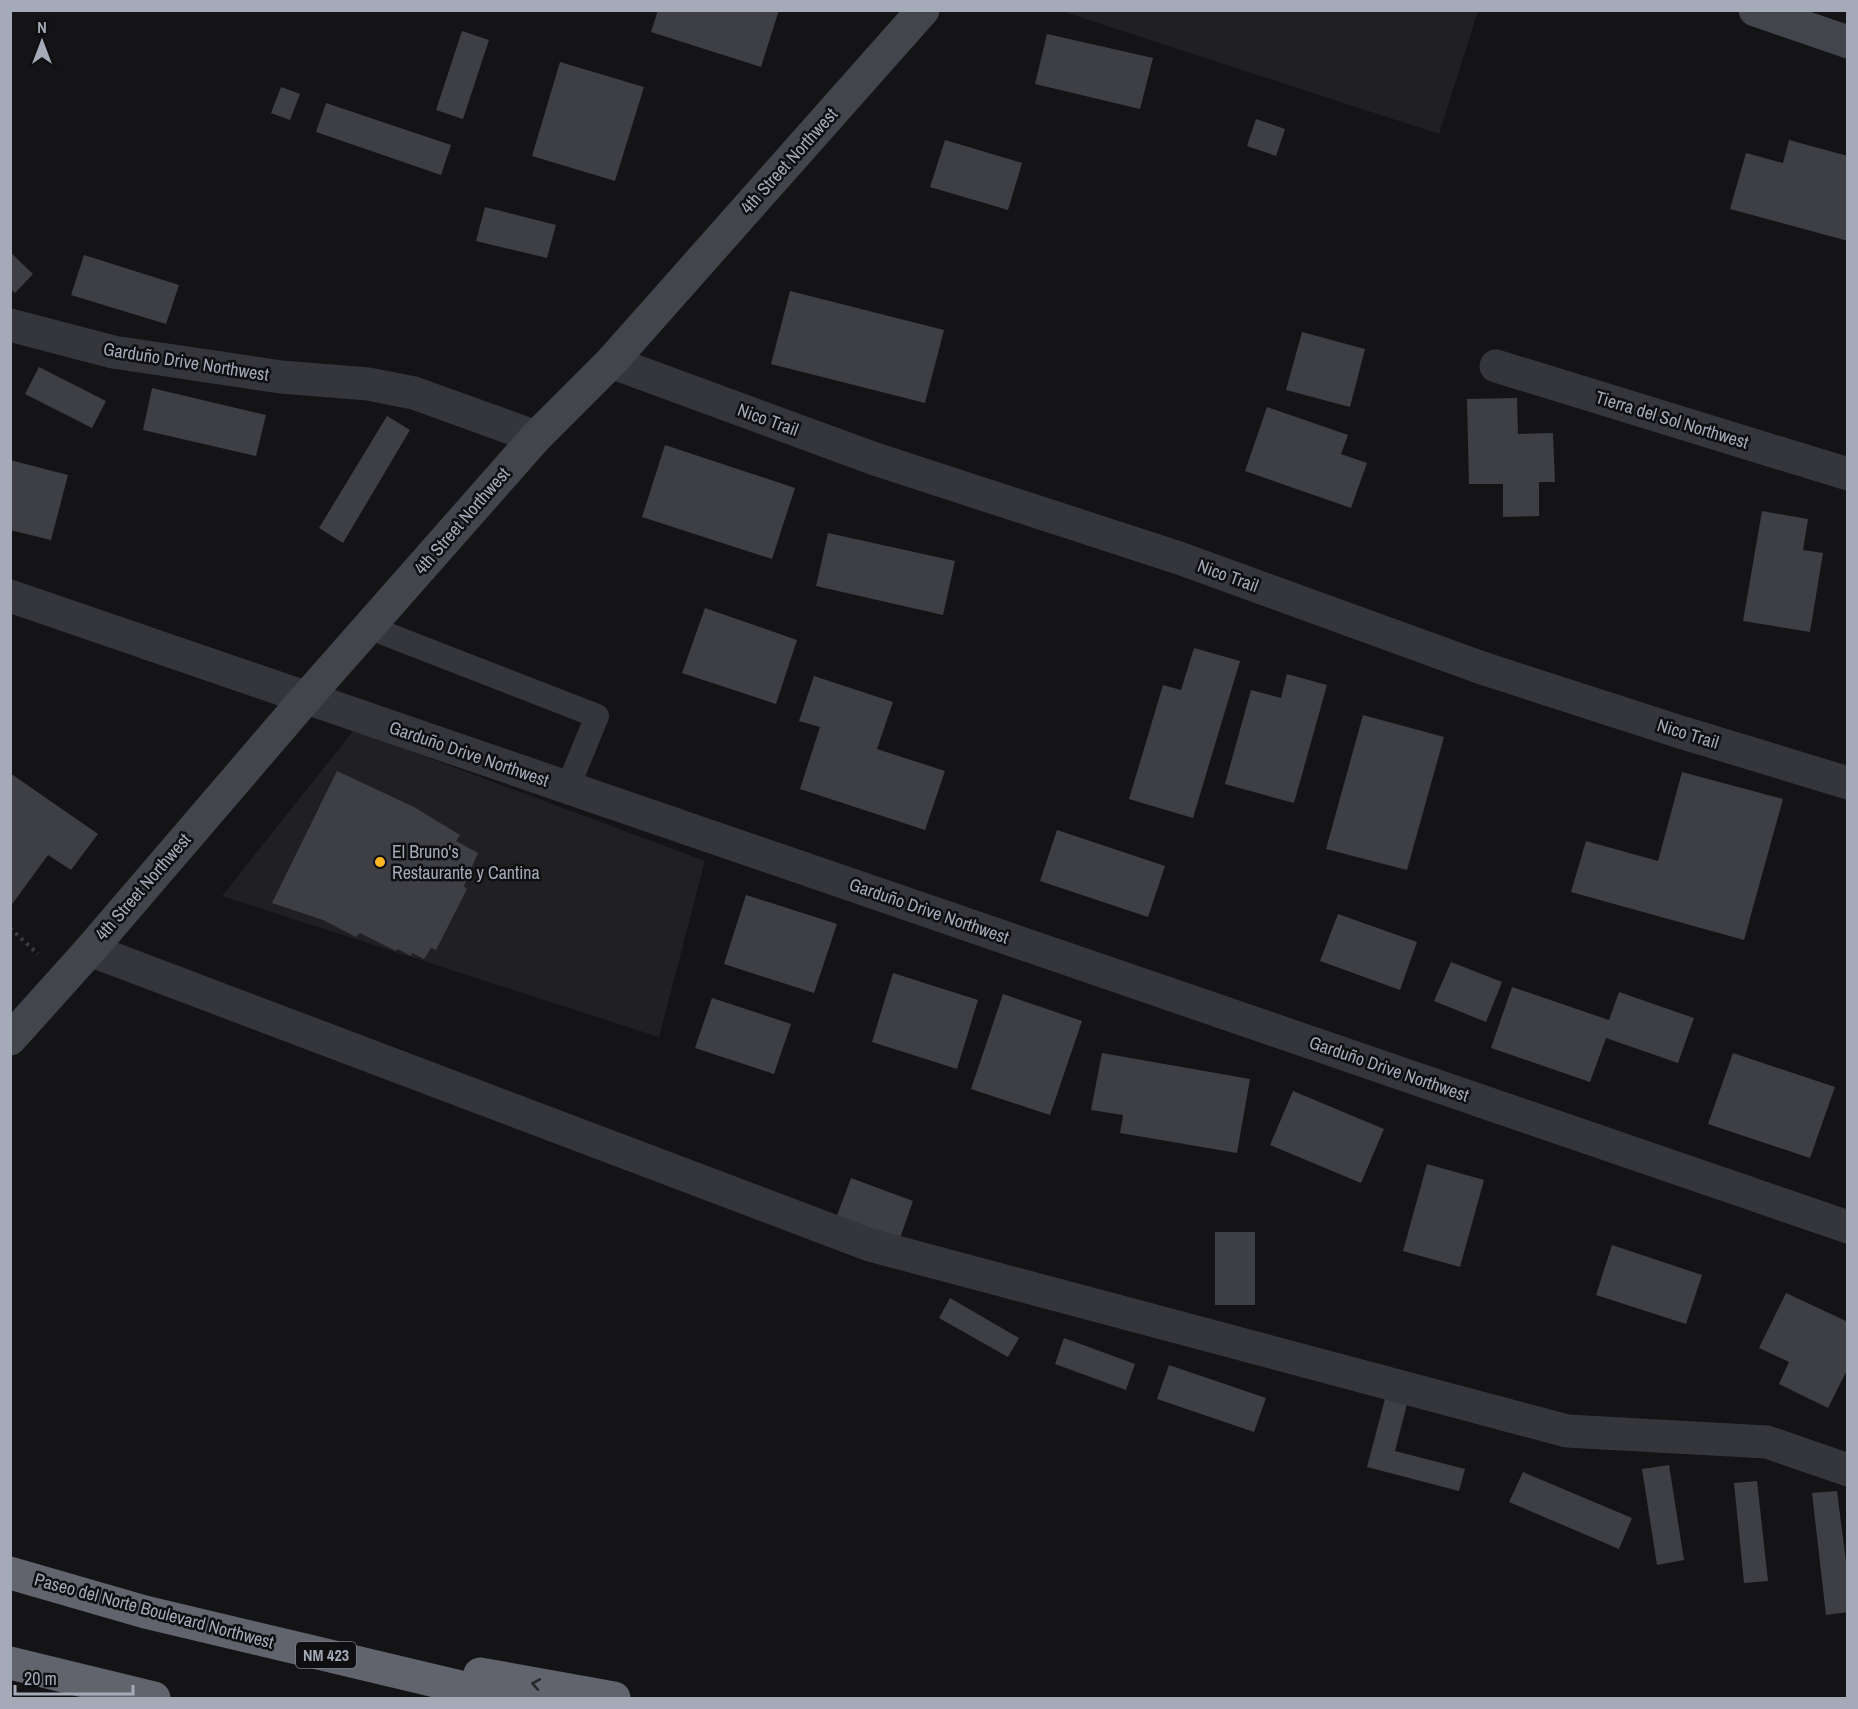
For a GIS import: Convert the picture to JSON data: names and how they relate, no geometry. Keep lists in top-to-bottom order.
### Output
{
  "streets": {
    "highway": ["Paseo del Norte Boulevard Northwest", "NM 423"],
    "main road": ["4th Street Northwest"],
    "street": ["Garduño Drive Northwest", "Nico Trail", "Tierra del Sol Northwest"]
  },
  "crossings": [
    ["4th Street Northwest", "Garduño Drive Northwest"],
    ["4th Street Northwest", "Nico Trail"]
  ],
  "places": ["El Bruno's Restaurante y Cantina"],
  "scale_bar": "20 m",
  "north": "top"
}
